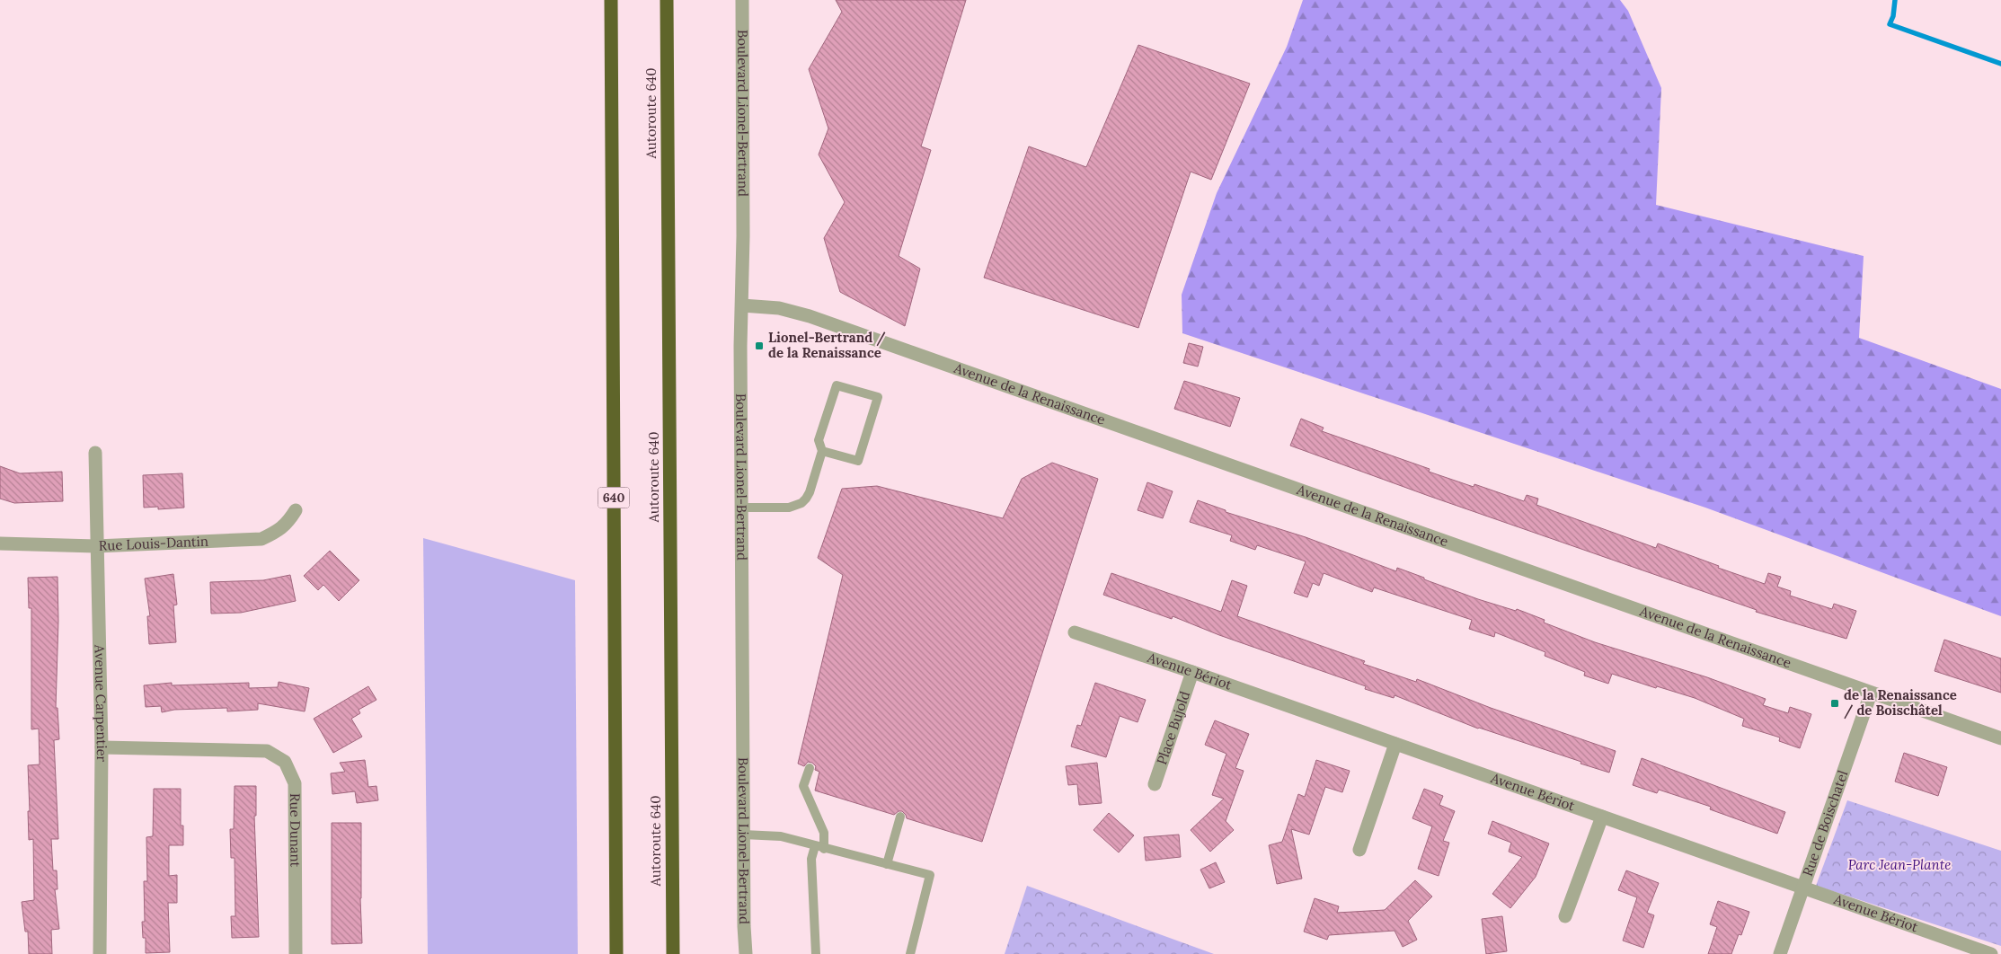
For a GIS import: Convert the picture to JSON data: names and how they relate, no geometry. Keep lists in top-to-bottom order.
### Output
{
  "streets": {
    "highway": ["Autoroute 640", "640"],
    "street": [
      "Boulevard Lionel-Bertrand",
      "Avenue de la Renaissance",
      "Rue Louis-Dantin",
      "Avenue Bériot",
      "Avenue Carpentier",
      "Place Bujold",
      "Rue de Boischatel",
      "Rue Dunant"
    ]
  },
  "crossings": [
    ["Boulevard Lionel-Bertrand", "Avenue de la Renaissance"],
    ["Avenue de la Renaissance", "Rue de Boischatel"],
    ["Rue Louis-Dantin", "Avenue Carpentier"],
    ["Avenue Bériot", "Place Bujold"],
    ["Avenue Bériot", "Rue de Boischatel"],
    ["Avenue Carpentier", "Rue Dunant"]
  ],
  "parks": ["Parc Jean-Plante"],
  "places": {
    "transit": ["Lionel-Bertrand / de la Renaissance", "de la Renaissance / de Boischâtel"]
  }
}
